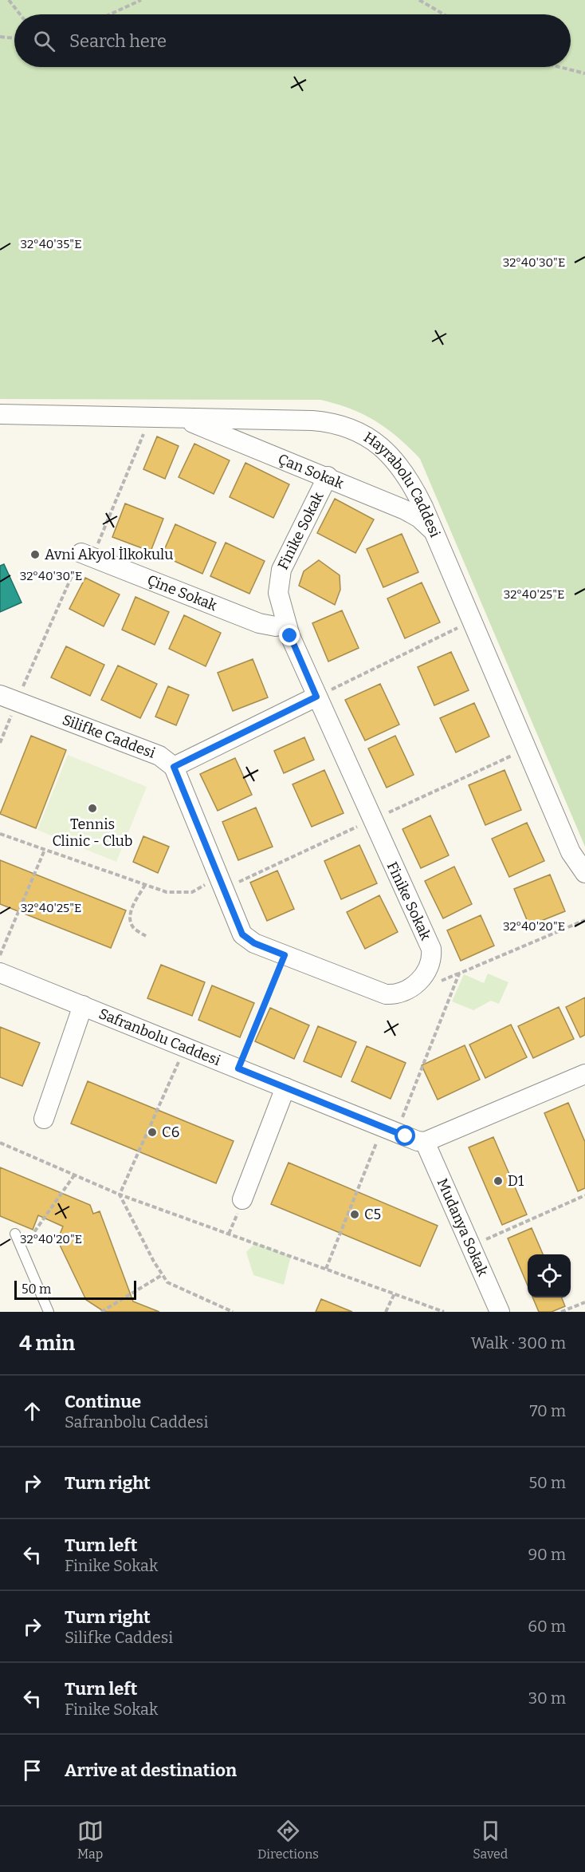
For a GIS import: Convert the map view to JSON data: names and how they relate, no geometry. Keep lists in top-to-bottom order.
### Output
{
  "streets": {
    "street": [
      "Çan Sokak",
      "Hayrabolu Caddesi",
      "Finike Sokak",
      "Çine Sokak",
      "Silifke Caddesi",
      "Safranbolu Caddesi",
      "Mudanya Sokak"
    ]
  },
  "crossings": [
    ["Çan Sokak", "Hayrabolu Caddesi"],
    ["Çan Sokak", "Finike Sokak"],
    ["Finike Sokak", "Çine Sokak"],
    ["Finike Sokak", "Silifke Caddesi"],
    ["Safranbolu Caddesi", "Mudanya Sokak"]
  ],
  "places": [
    "Avni Akyol İlkokulu",
    "Tennis Clinic - Club",
    "C6",
    "D1",
    "C5"
  ],
  "scale_bar": "50 m",
  "page": {
    "search": "Search here",
    "scale": "50 m",
    "heading": ["4 min", "Walk · 300 m"],
    "list": [
      ["Continue", "Safranbolu Caddesi", "70 m"],
      ["Turn right", "50 m"],
      ["Turn left", "Finike Sokak", "90 m"],
      ["Turn right", "Silifke Caddesi", "60 m"],
      ["Turn left", "Finike Sokak", "30 m"],
      "Arrive at destination"
    ],
    "nav": ["Map", "Directions", "Saved"]
  },
  "coordinates": [
    "32°40'35\"E",
    "32°40'30\"E",
    "32°40'25\"E",
    "32°40'20\"E"
  ]
}
